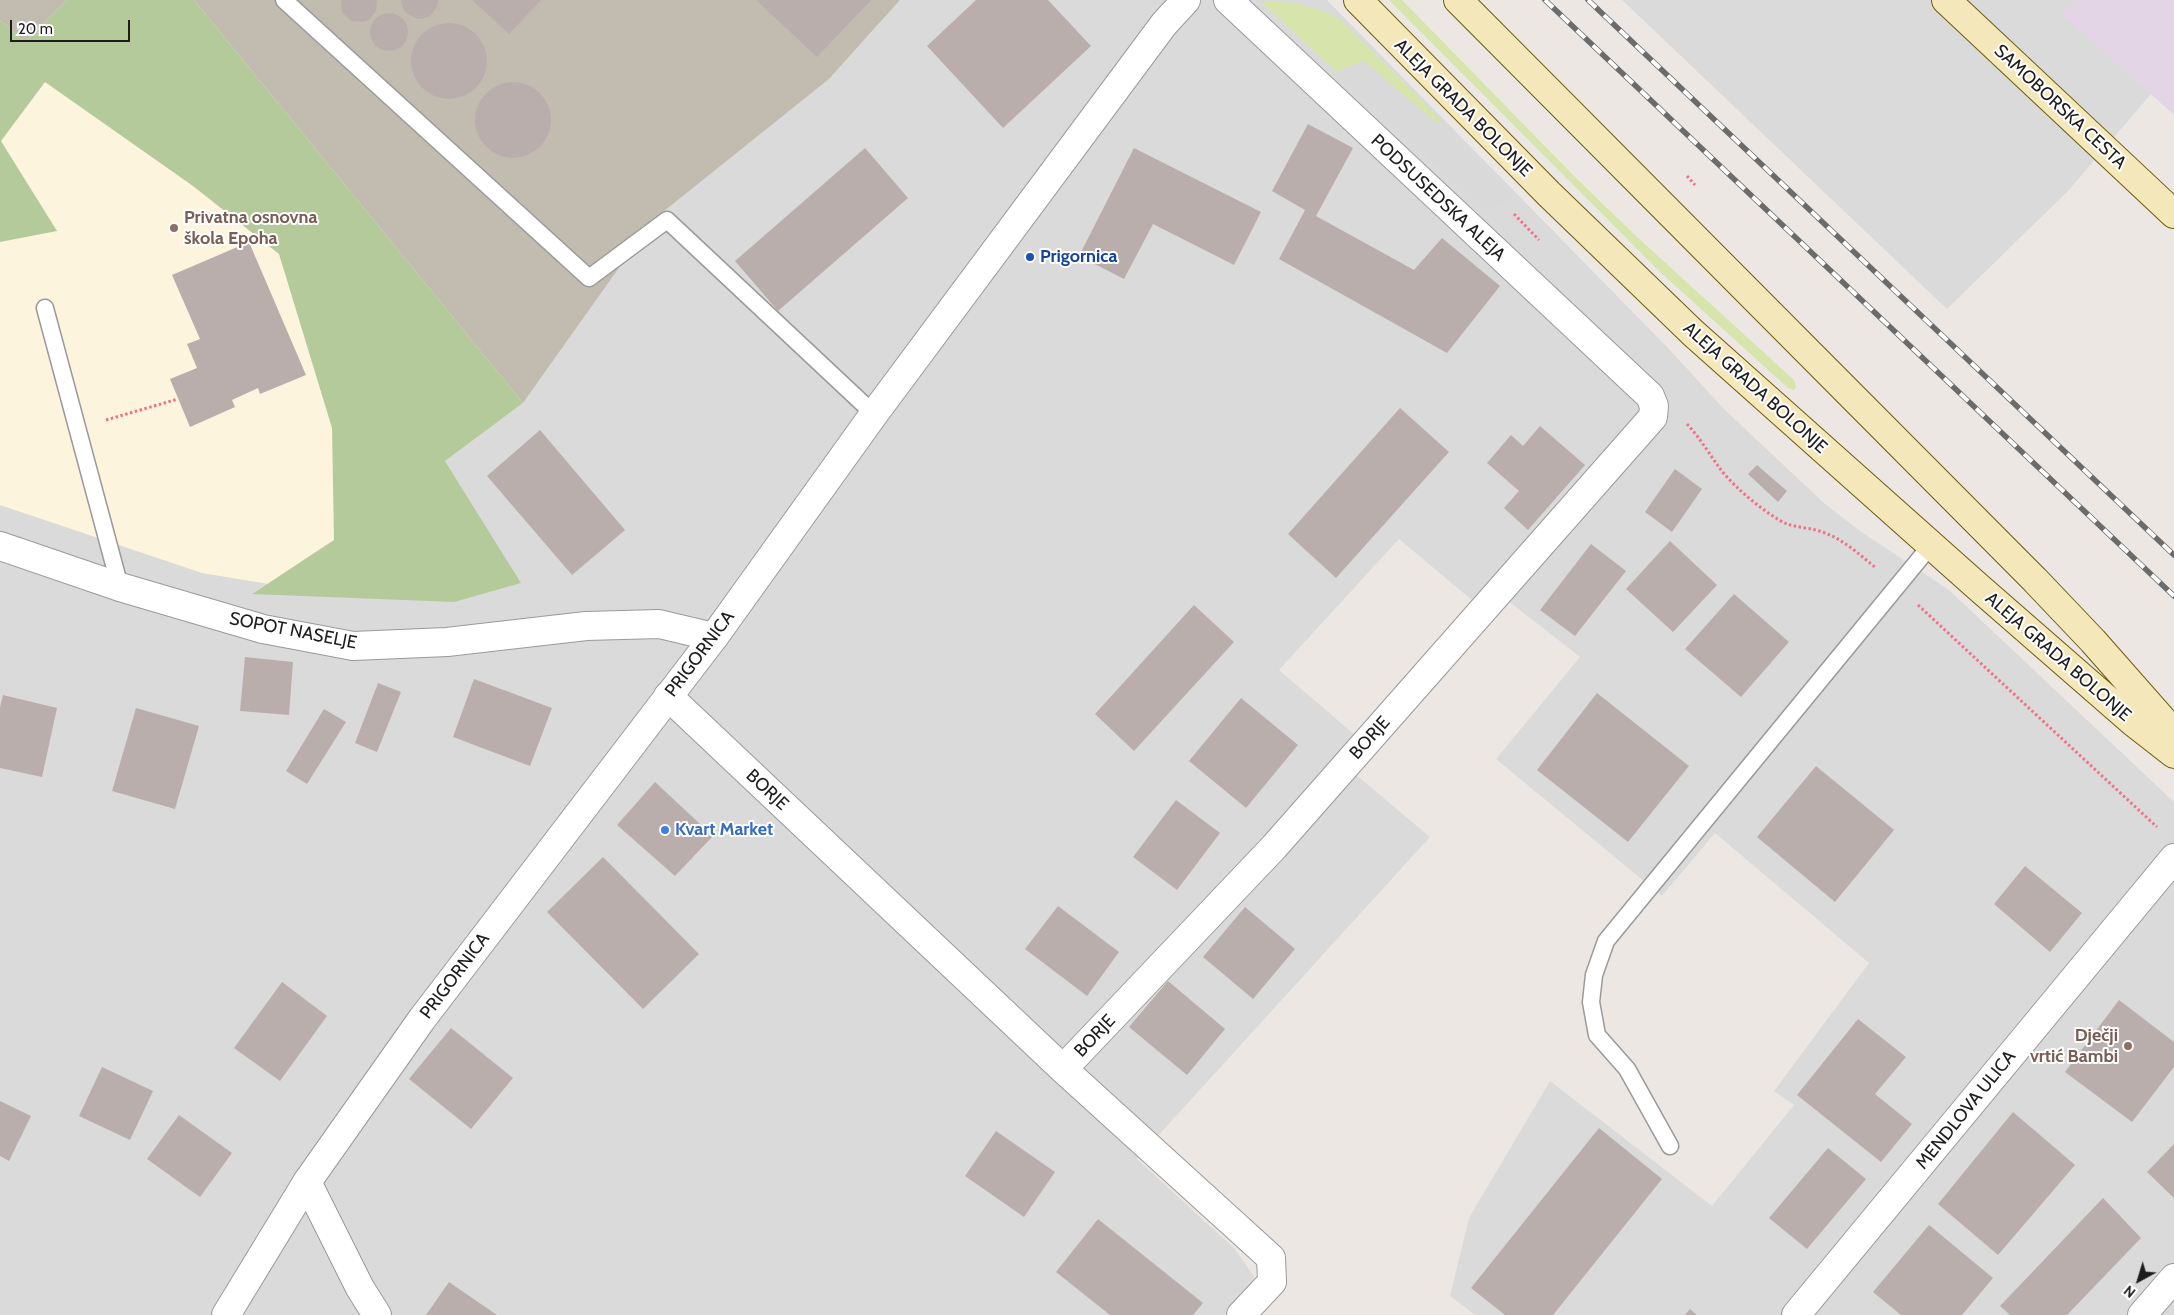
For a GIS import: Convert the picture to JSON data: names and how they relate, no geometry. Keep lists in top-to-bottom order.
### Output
{
  "streets": {
    "main road": ["SAMOBORSKA CESTA", "ALEJA GRADA BOLONJE"],
    "street": [
      "PODSUSEDSKA ALEJA",
      "SOPOT NASELJE",
      "PRIGORNICA",
      "BORJE",
      "MENDLOVA ULICA"
    ]
  },
  "crossings": [
    ["PODSUSEDSKA ALEJA", "BORJE"],
    ["SOPOT NASELJE", "PRIGORNICA"],
    ["PRIGORNICA", "BORJE"]
  ],
  "places": [
    "Privatna osnovna škola Epoha",
    "Prigornica",
    "Kvart Market",
    "Dječji vrtić Bambi"
  ],
  "scale_bar": "20 m",
  "north": "bottom left"
}
